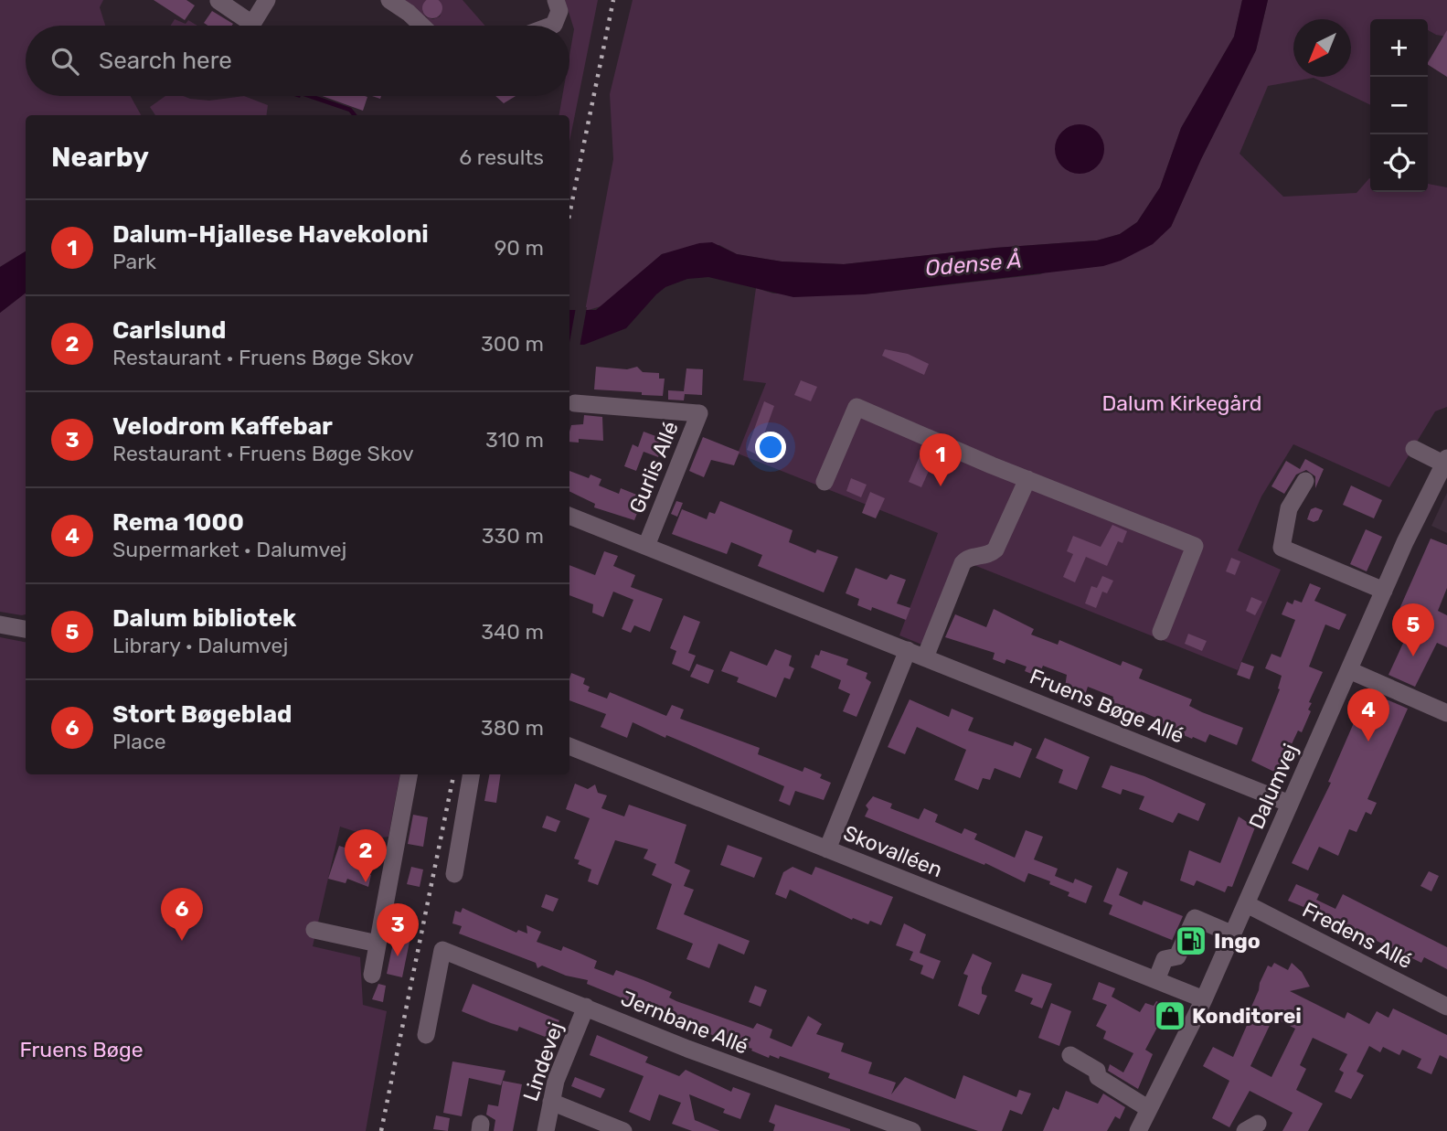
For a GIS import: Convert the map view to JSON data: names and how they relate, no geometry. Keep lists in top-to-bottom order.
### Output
{
  "streets": {
    "street": [
      "Gurlis Allé",
      "Fruens Bøge Allé",
      "Dalumvej",
      "Skovalléen",
      "Fredens Allé",
      "Jernbane Allé",
      "Lindevej"
    ]
  },
  "crossings": [
    ["Gurlis Allé", "Fruens Bøge Allé"],
    ["Fruens Bøge Allé", "Dalumvej"],
    ["Dalumvej", "Skovalléen"],
    ["Dalumvej", "Fredens Allé"],
    ["Jernbane Allé", "Lindevej"]
  ],
  "water": ["Odense Å"],
  "parks": ["Dalum Kirkegård", "Fruens Bøge"],
  "places": {
    "fuel station": ["Ingo"],
    "shop": ["Konditorei"]
  },
  "north": "bottom left",
  "page": {
    "map_buttons": ["+", "−"],
    "search": "Search here",
    "heading": ["Nearby", "6 results"],
    "list": [
      {
        "mark": "1",
        "name": "Dalum-Hjallese Havekoloni",
        "note": "Park",
        "value": "90 m"
      },
      {
        "mark": "2",
        "name": "Carlslund",
        "note": "Restaurant · Fruens Bøge Skov",
        "value": "300 m"
      },
      {
        "mark": "3",
        "name": "Velodrom Kaffebar",
        "note": "Restaurant · Fruens Bøge Skov",
        "value": "310 m"
      },
      {
        "mark": "4",
        "name": "Rema 1000",
        "note": "Supermarket · Dalumvej",
        "value": "330 m"
      },
      {
        "mark": "5",
        "name": "Dalum bibliotek",
        "note": "Library · Dalumvej",
        "value": "340 m"
      },
      {
        "mark": "6",
        "name": "Stort Bøgeblad",
        "note": "Place",
        "value": "380 m"
      }
    ],
    "pins": [
      "1",
      "5",
      "4",
      "2",
      "6",
      "3"
    ]
  }
}
